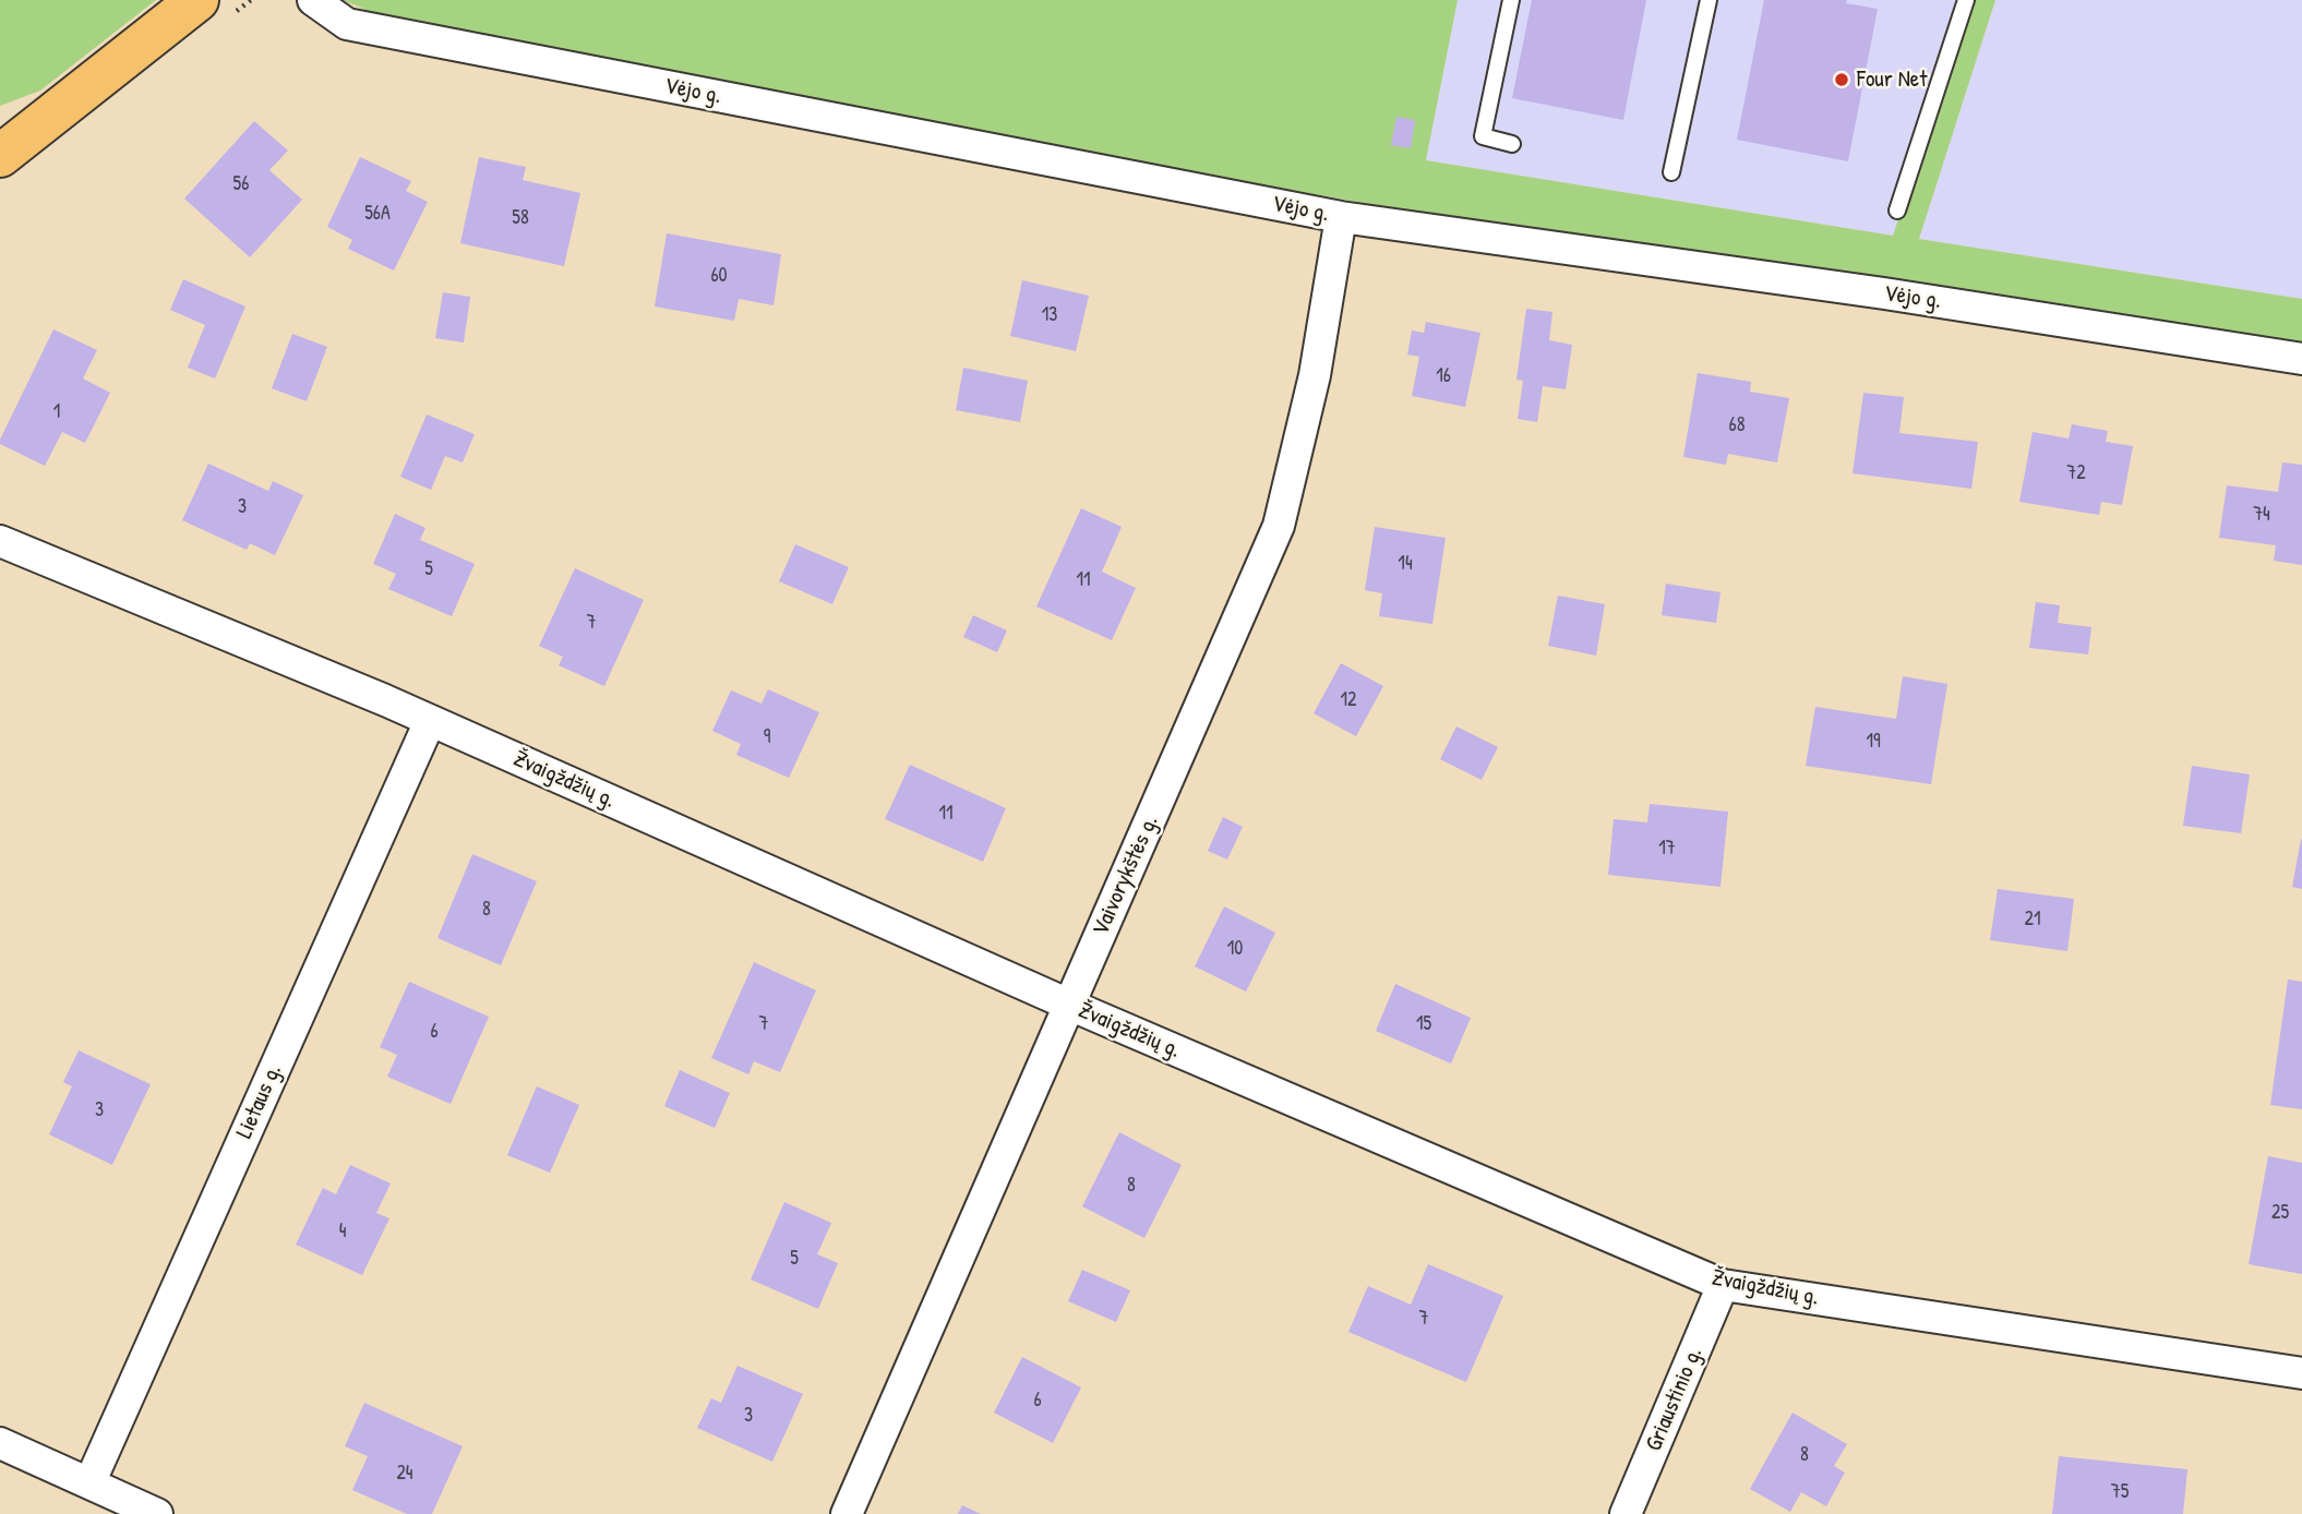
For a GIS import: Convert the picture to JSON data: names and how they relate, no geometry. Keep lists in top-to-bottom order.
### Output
{
  "streets": {
    "street": [
      "Vėjo g.",
      "Žvaigždžių g.",
      "Vaivorykštės g.",
      "Lietaus g.",
      "Griaustinio g."
    ]
  },
  "crossings": [
    ["Vėjo g.", "Vaivorykštės g."],
    ["Žvaigždžių g.", "Vaivorykštės g."],
    ["Žvaigždžių g.", "Lietaus g."],
    ["Žvaigždžių g.", "Griaustinio g."]
  ],
  "places": ["Four Net"],
  "house_numbers": [
    "56",
    "56A",
    "58",
    "60",
    "13",
    "16",
    "1",
    "68",
    "72",
    "3",
    "74",
    "14",
    "5",
    "11",
    "7",
    "12",
    "9",
    "19",
    "11",
    "17",
    "8",
    "21",
    "10",
    "7",
    "15",
    "6",
    "3",
    "8",
    "25",
    "4",
    "5",
    "7",
    "6",
    "3",
    "8",
    "24",
    "75"
  ]
}
